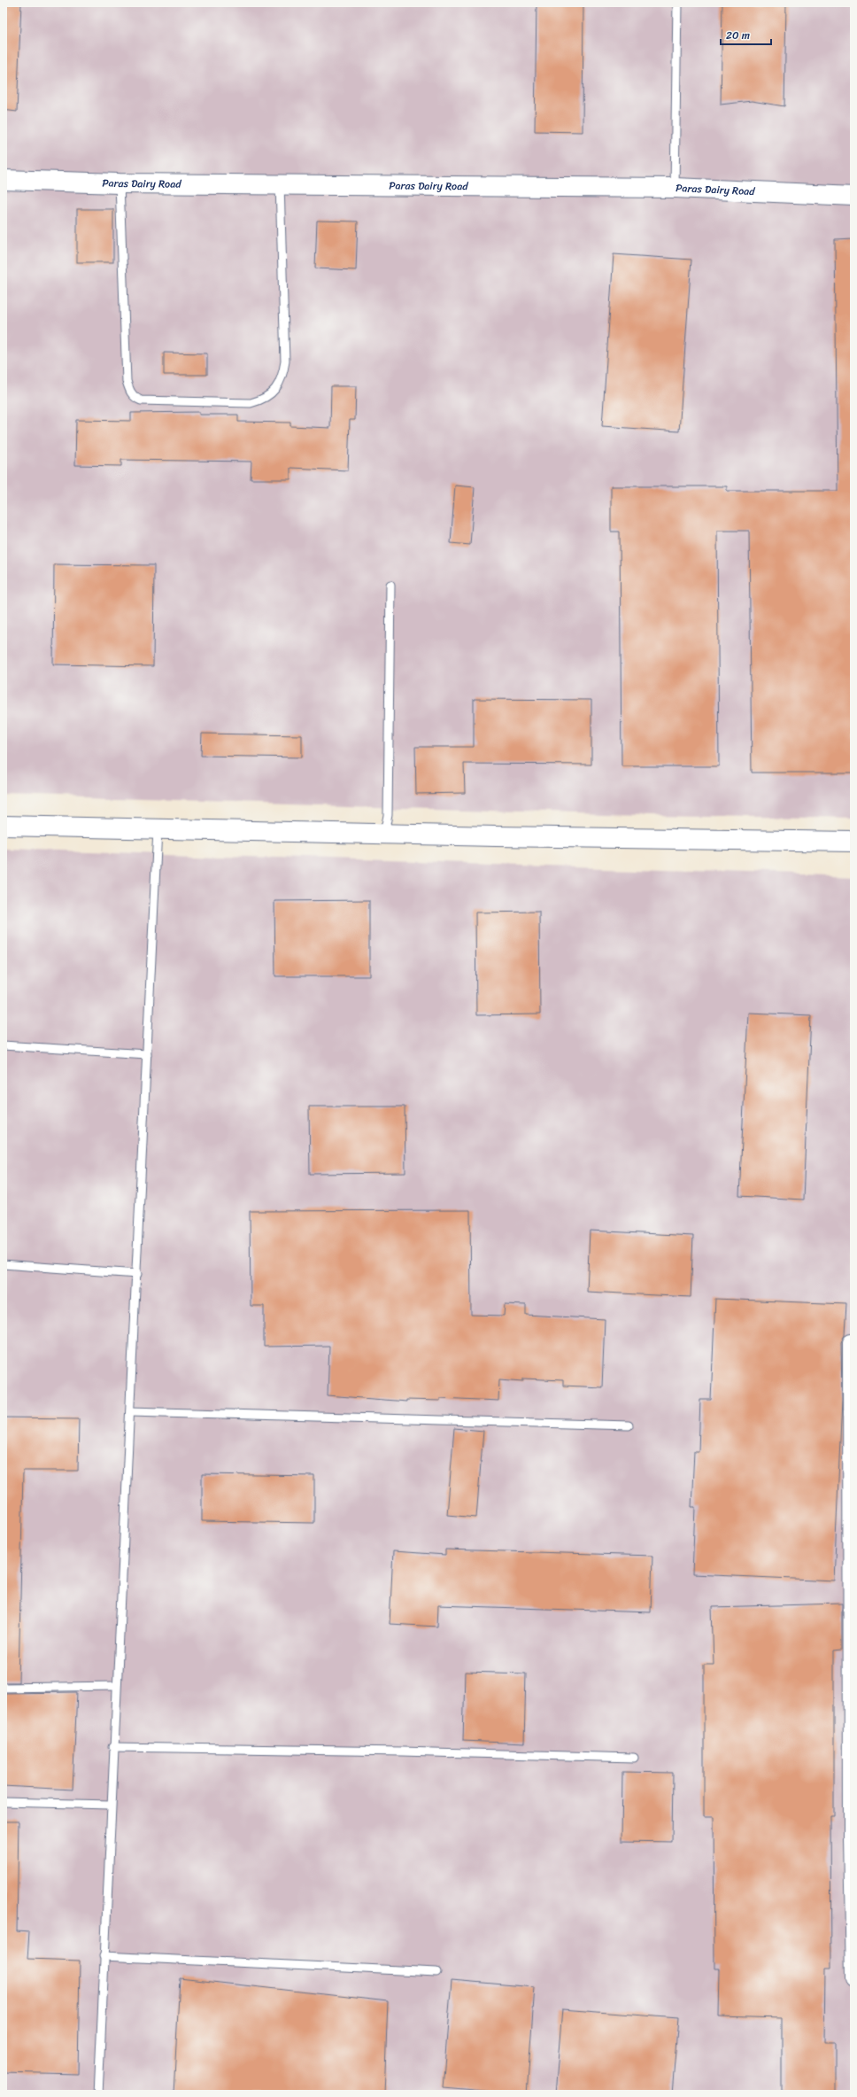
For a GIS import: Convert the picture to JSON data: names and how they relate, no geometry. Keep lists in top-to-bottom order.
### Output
{
  "streets": {
    "street": ["Paras Dairy Road"]
  },
  "scale_bar": "20 m"
}
